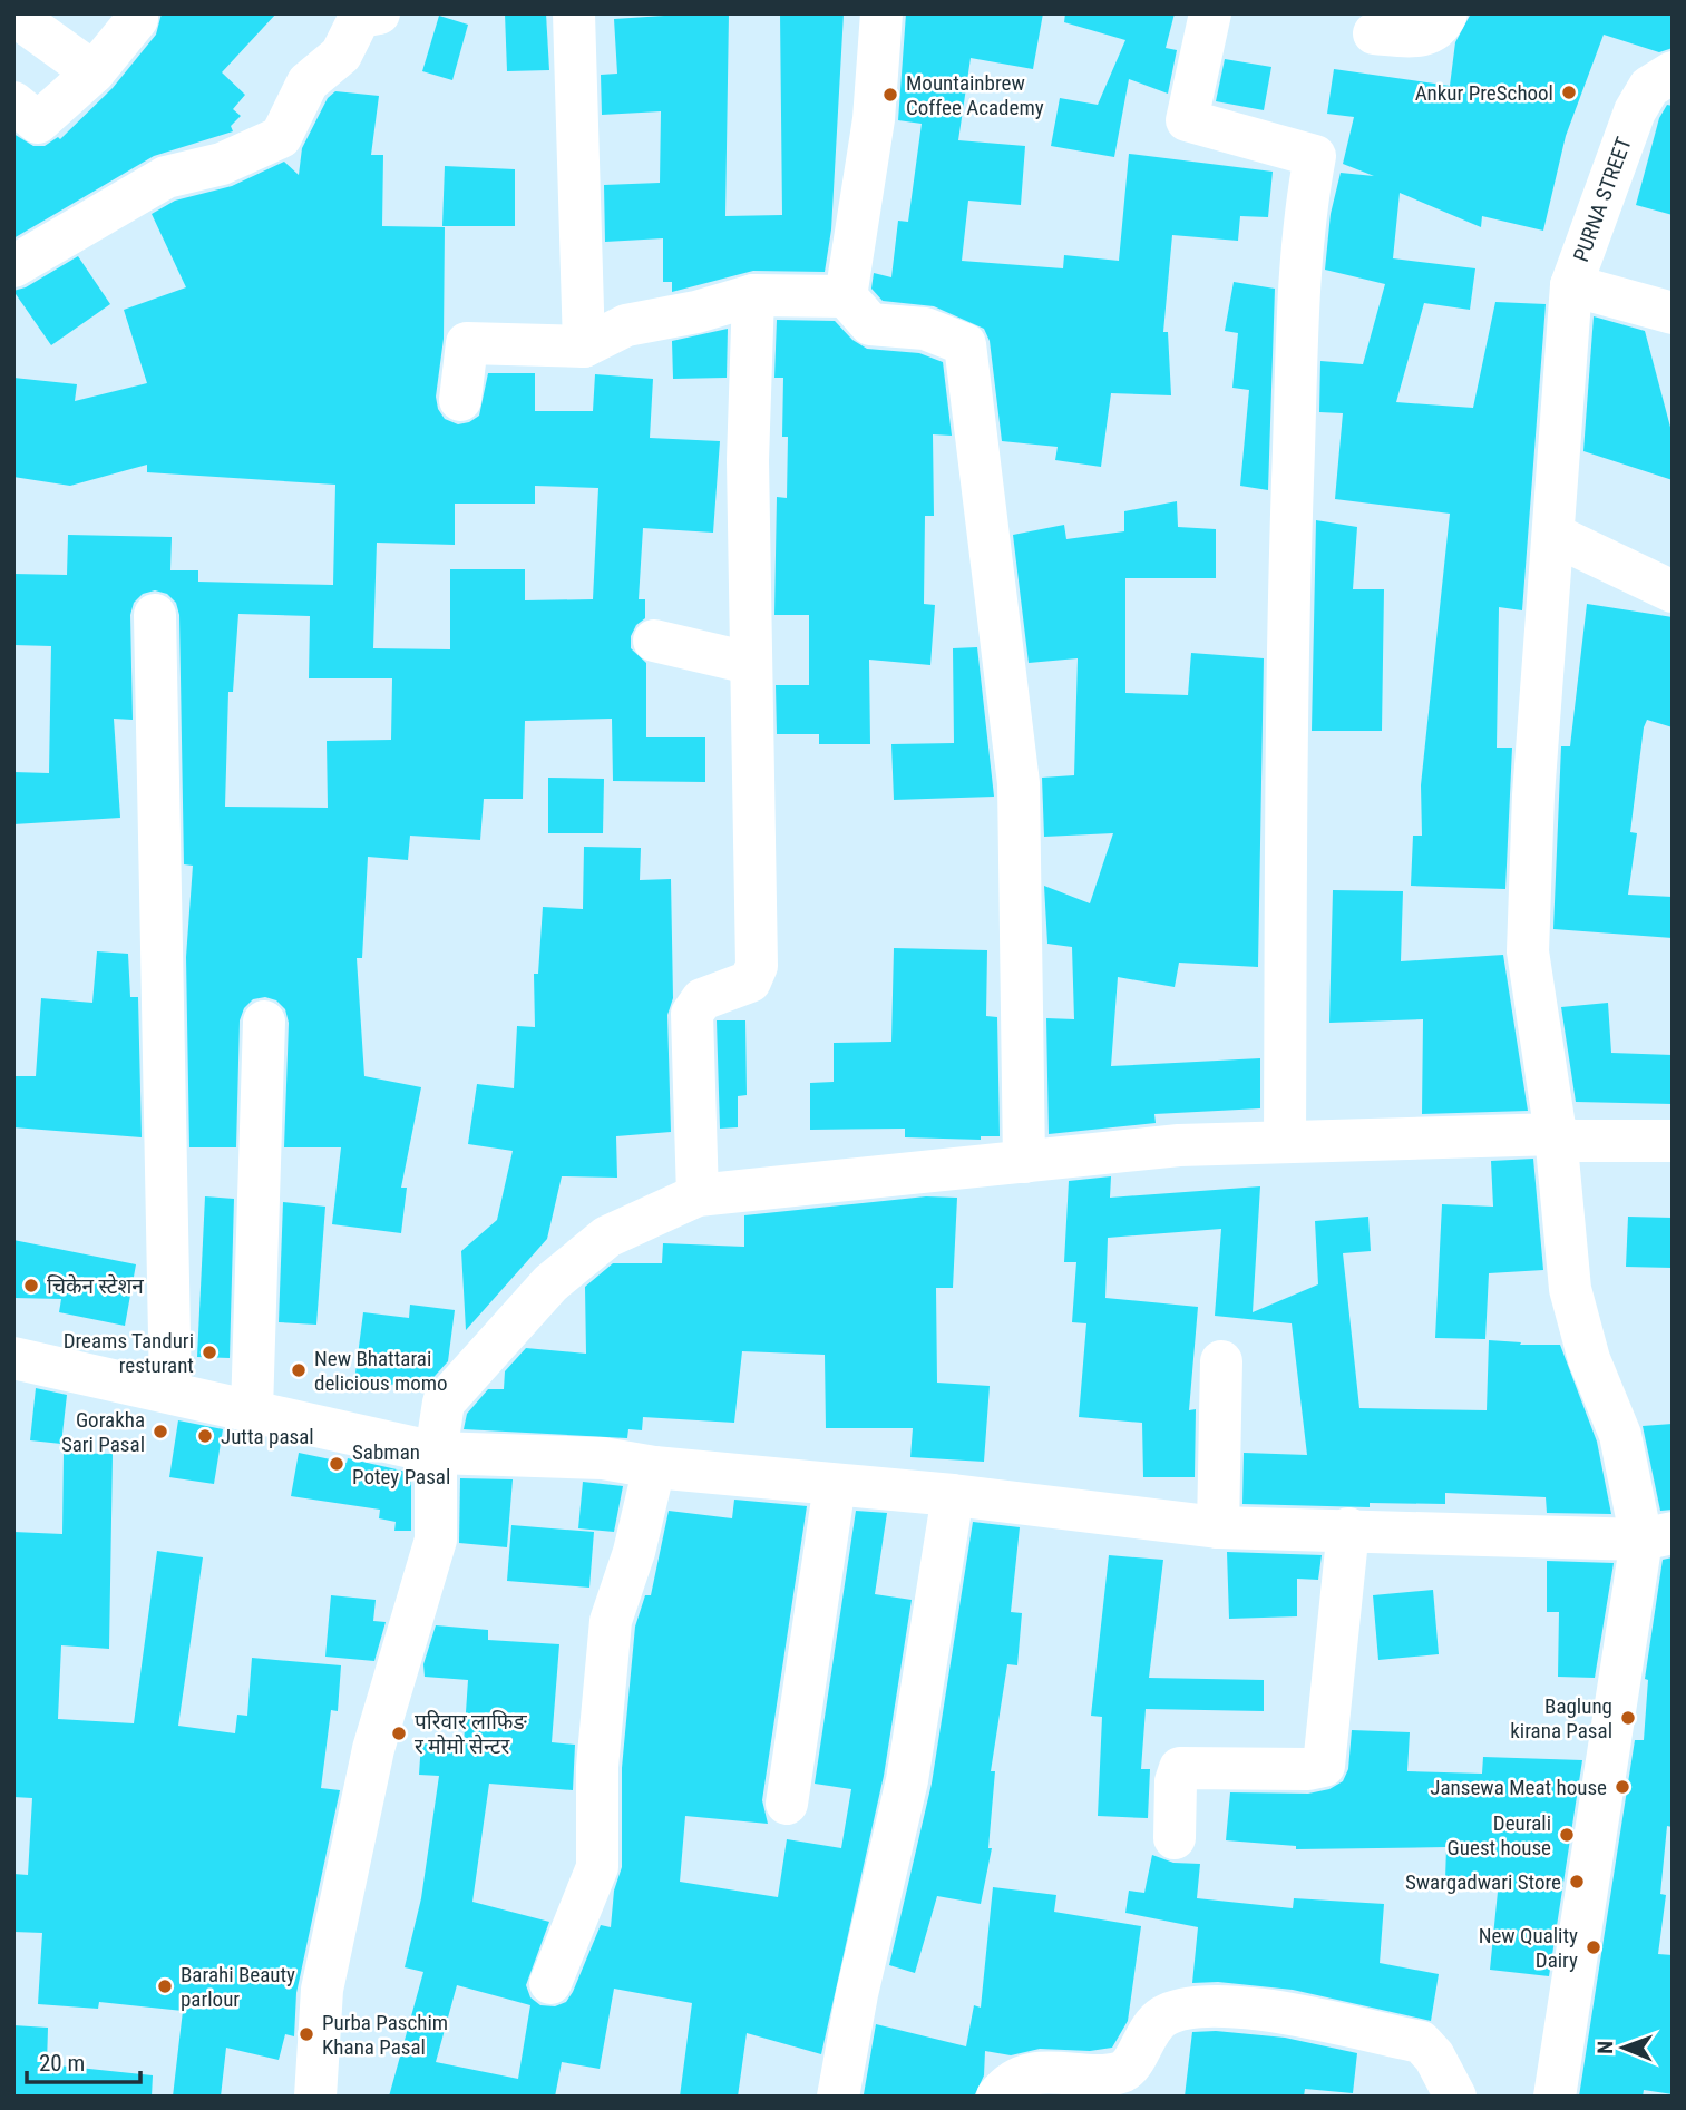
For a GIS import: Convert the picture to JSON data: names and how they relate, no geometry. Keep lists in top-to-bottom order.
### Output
{
  "streets": {
    "street": ["PURNA STREET"]
  },
  "places": [
    "Ankur PreSchool",
    "Mountainbrew Coffee Academy",
    "चिकेन स्टेशन",
    "Dreams Tanduri resturant",
    "New Bhattarai delicious momo",
    "Gorakha Sari Pasal",
    "Jutta pasal",
    "Sabman Potey Pasal",
    "Baglung kirana Pasal",
    "परिवार लाफिङ र मोमो सेन्टर",
    "Jansewa Meat house",
    "Deurali Guest house",
    "Swargadwari Store",
    "New Quality Dairy",
    "Barahi Beauty parlour",
    "Purba Paschim Khana Pasal"
  ],
  "scale_bar": "20 m",
  "north": "left"
}
